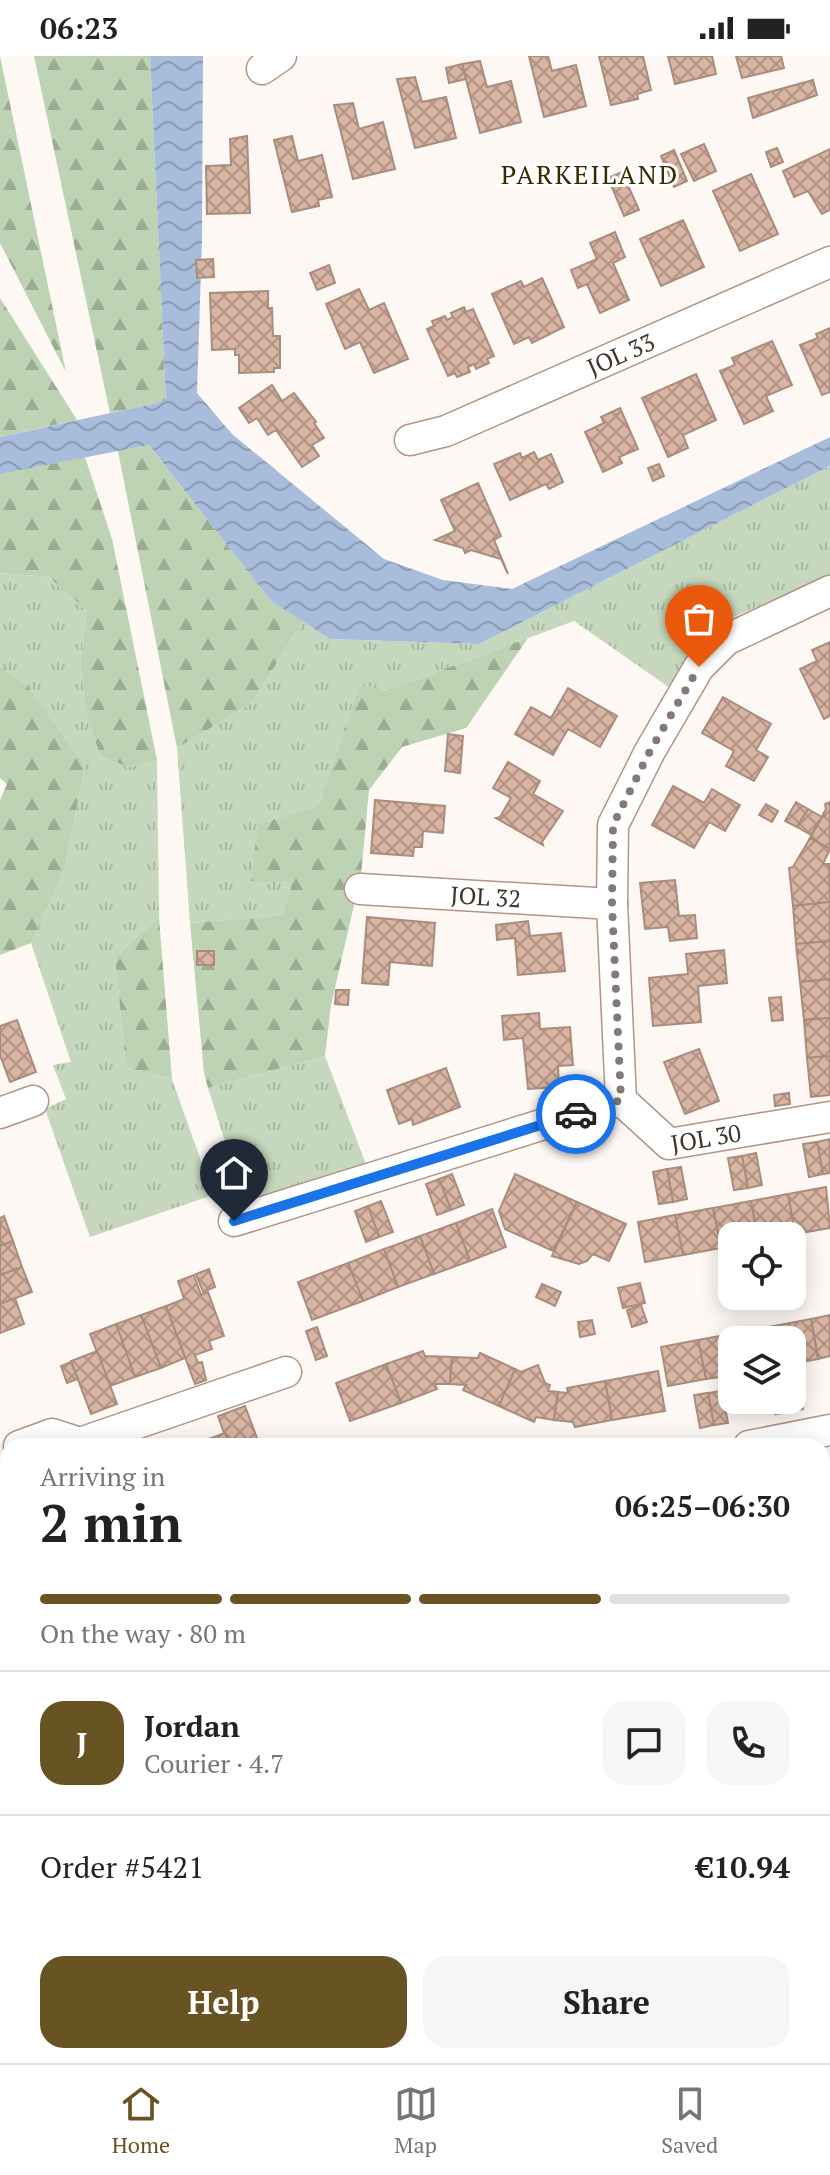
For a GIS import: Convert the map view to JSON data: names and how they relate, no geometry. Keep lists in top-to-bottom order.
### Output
{
  "streets": {
    "street": ["JOL 33", "JOL 32", "JOL 30"]
  },
  "districts": ["PARKEILAND"],
  "page": {
    "status": "06:23",
    "heading": ["2 min", "Arriving in", "06:25–06:30"],
    "panel": [
      "Jordan",
      "Courier · 4.7",
      "Order #5421",
      "€10.94"
    ],
    "bar": "On the way · 80 m",
    "round": "J",
    "buttons": ["Help", "Share"],
    "tabs": ["Home", "Map", "Saved"]
  }
}
